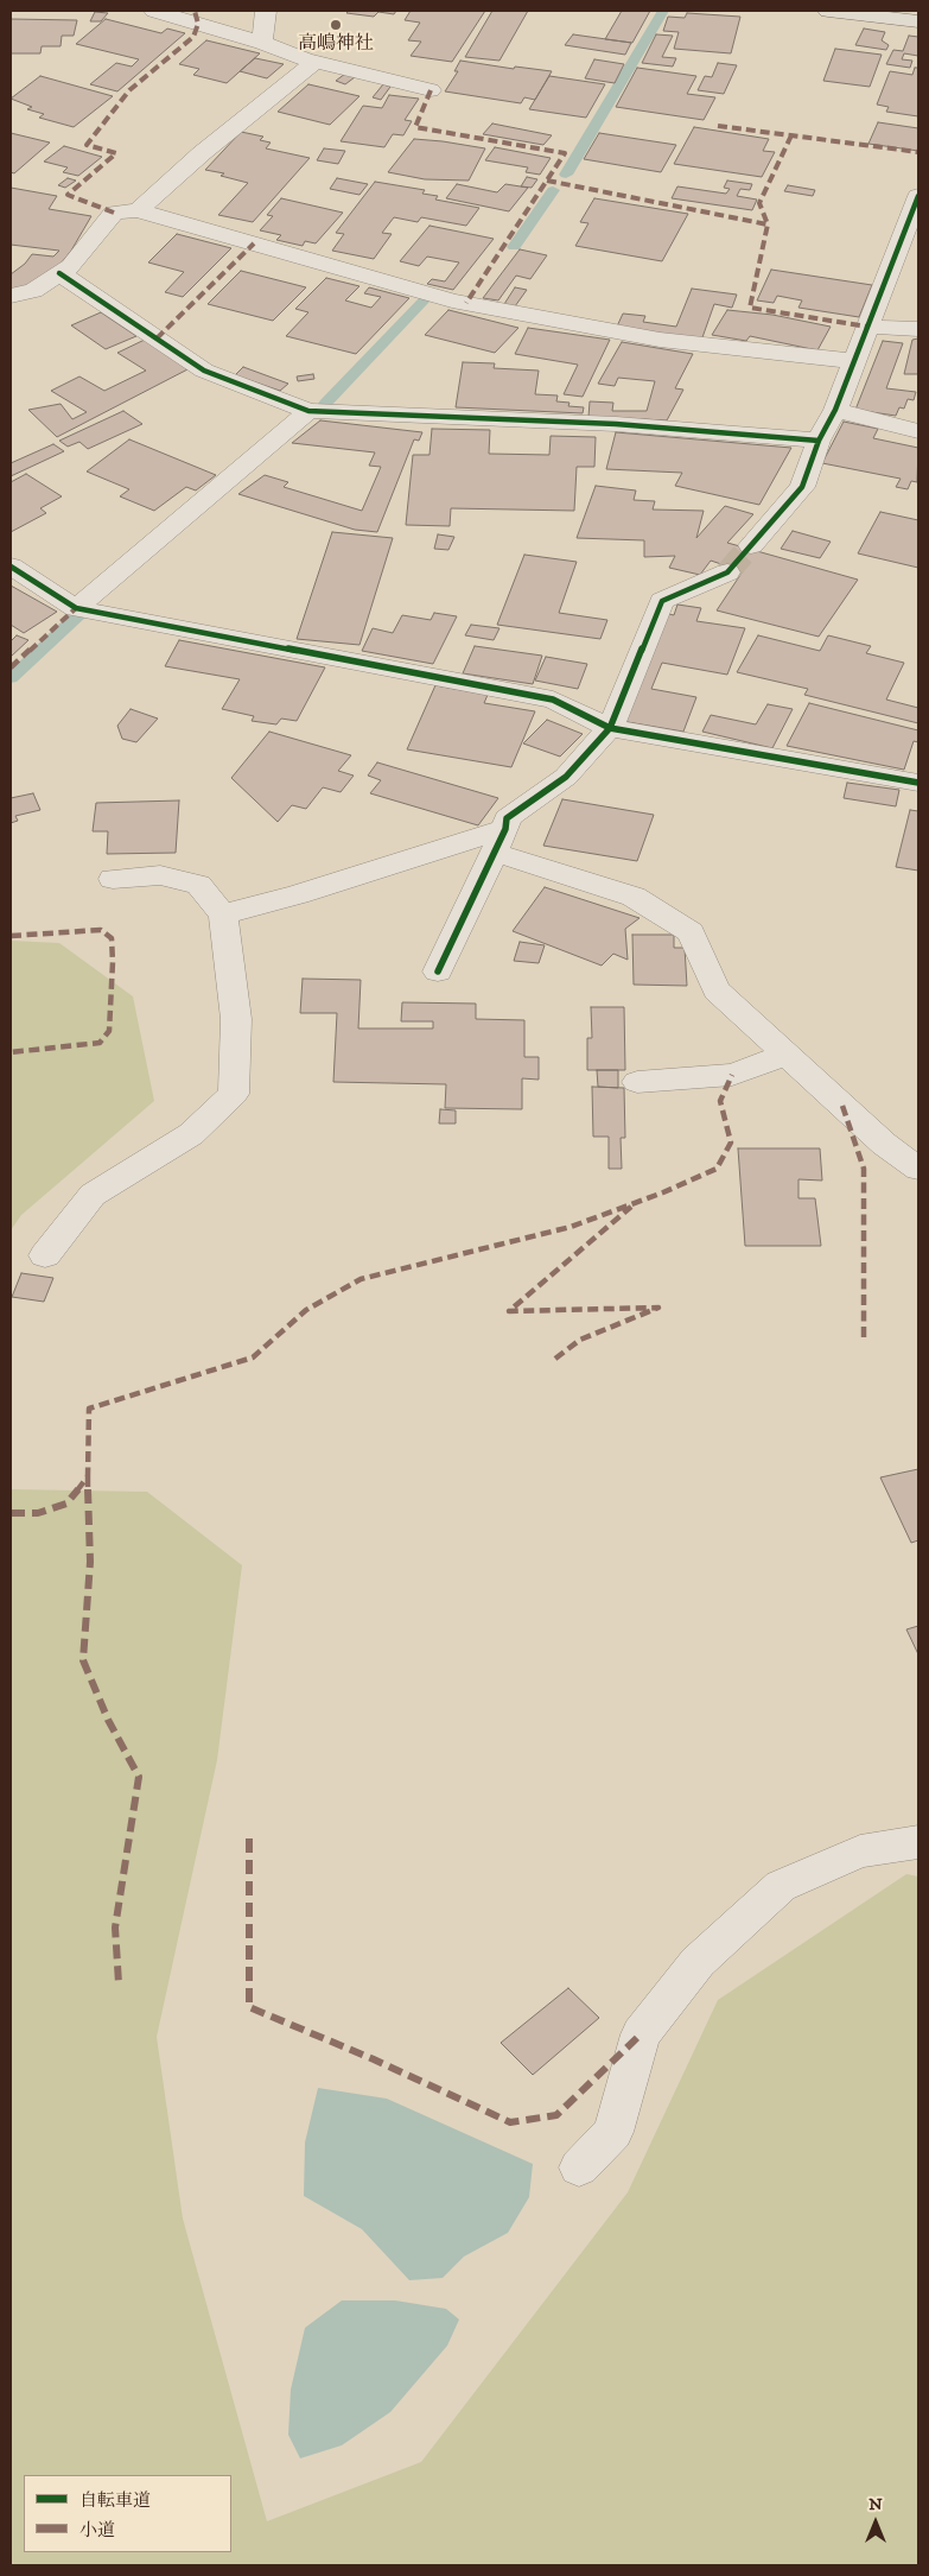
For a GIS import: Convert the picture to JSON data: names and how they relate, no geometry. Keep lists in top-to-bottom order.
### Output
{
  "places": ["高嶋神社"],
  "legend": ["自転車道", "小道"],
  "north": "top"
}
